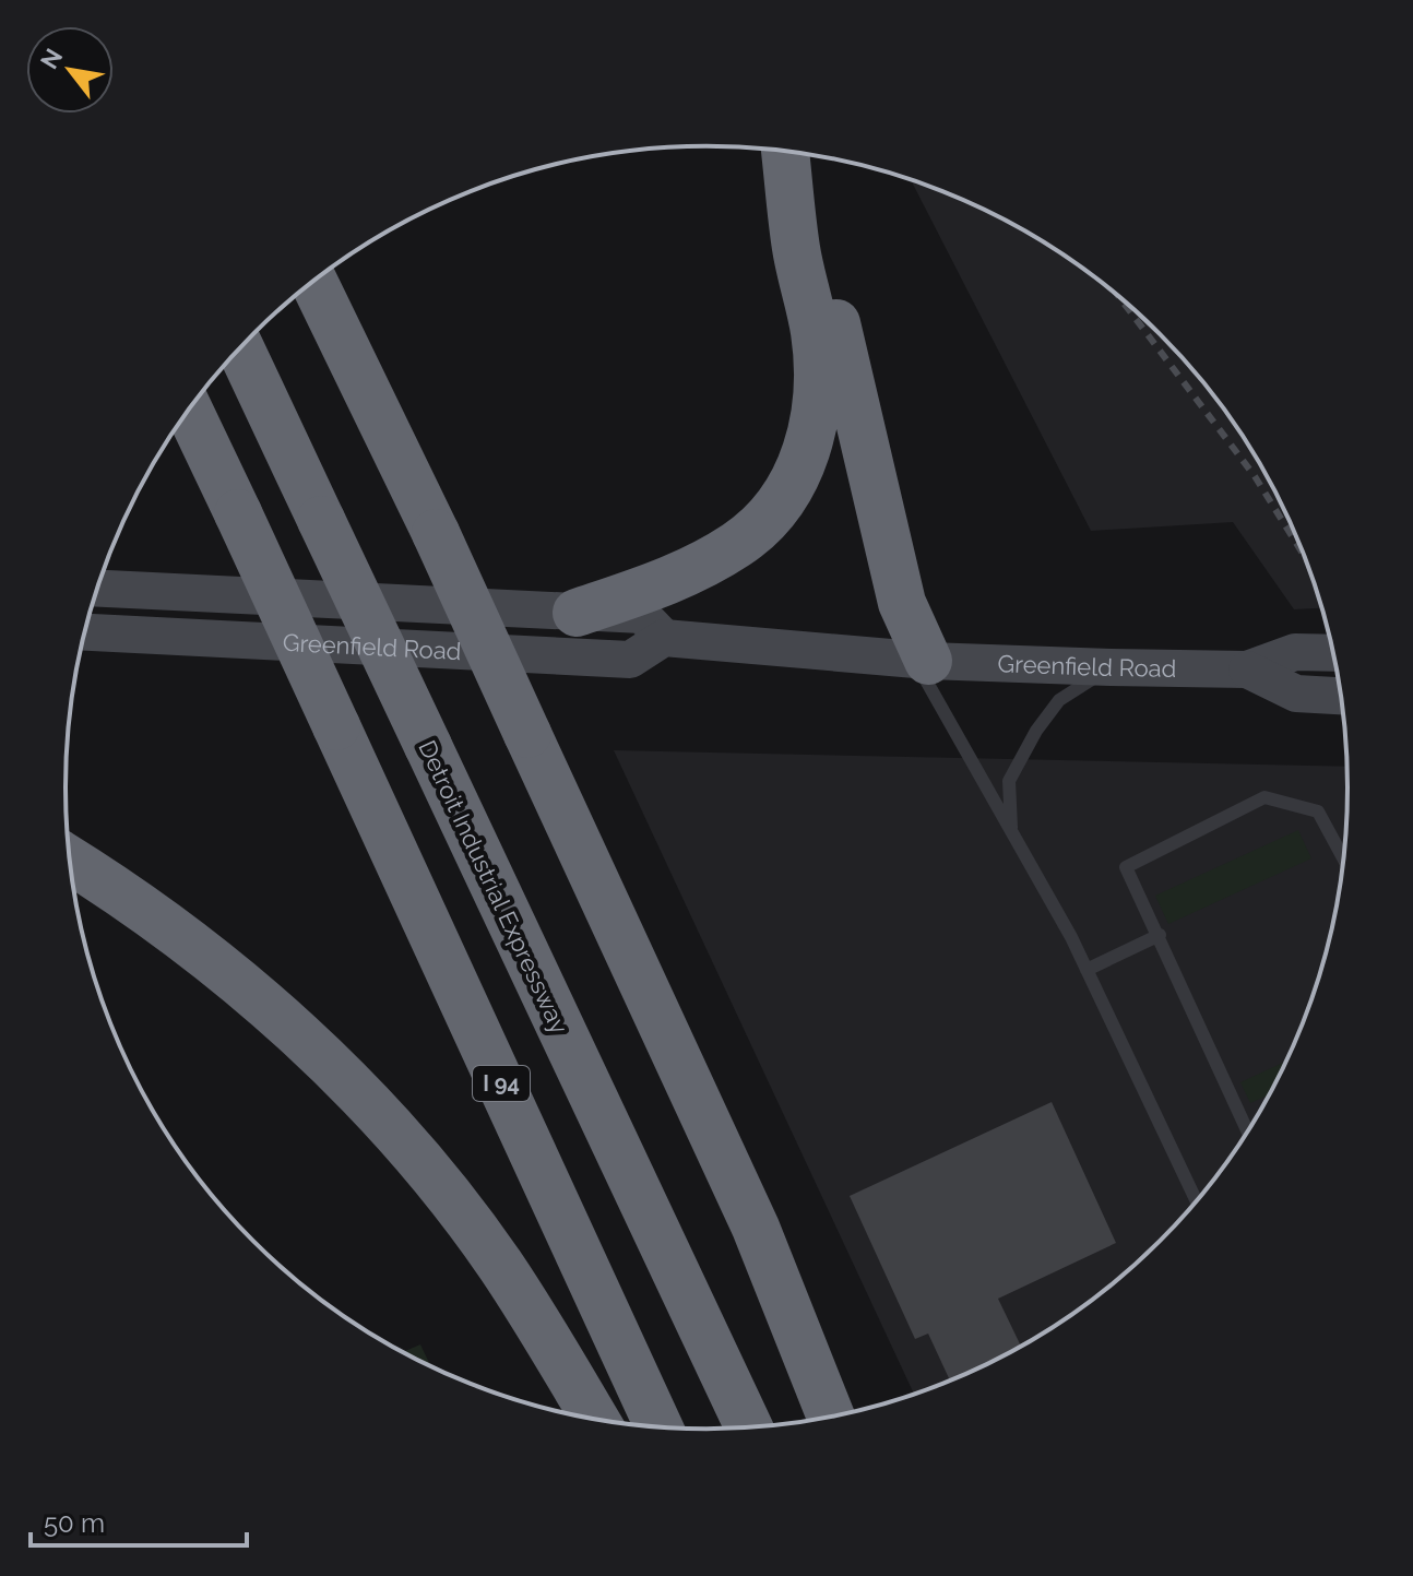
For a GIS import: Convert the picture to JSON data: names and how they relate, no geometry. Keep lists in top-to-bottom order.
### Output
{
  "streets": {
    "highway": ["Detroit Industrial Expressway", "I 94"],
    "main road": ["Greenfield Road"]
  },
  "scale_bar": "50 m",
  "north": "top left"
}
